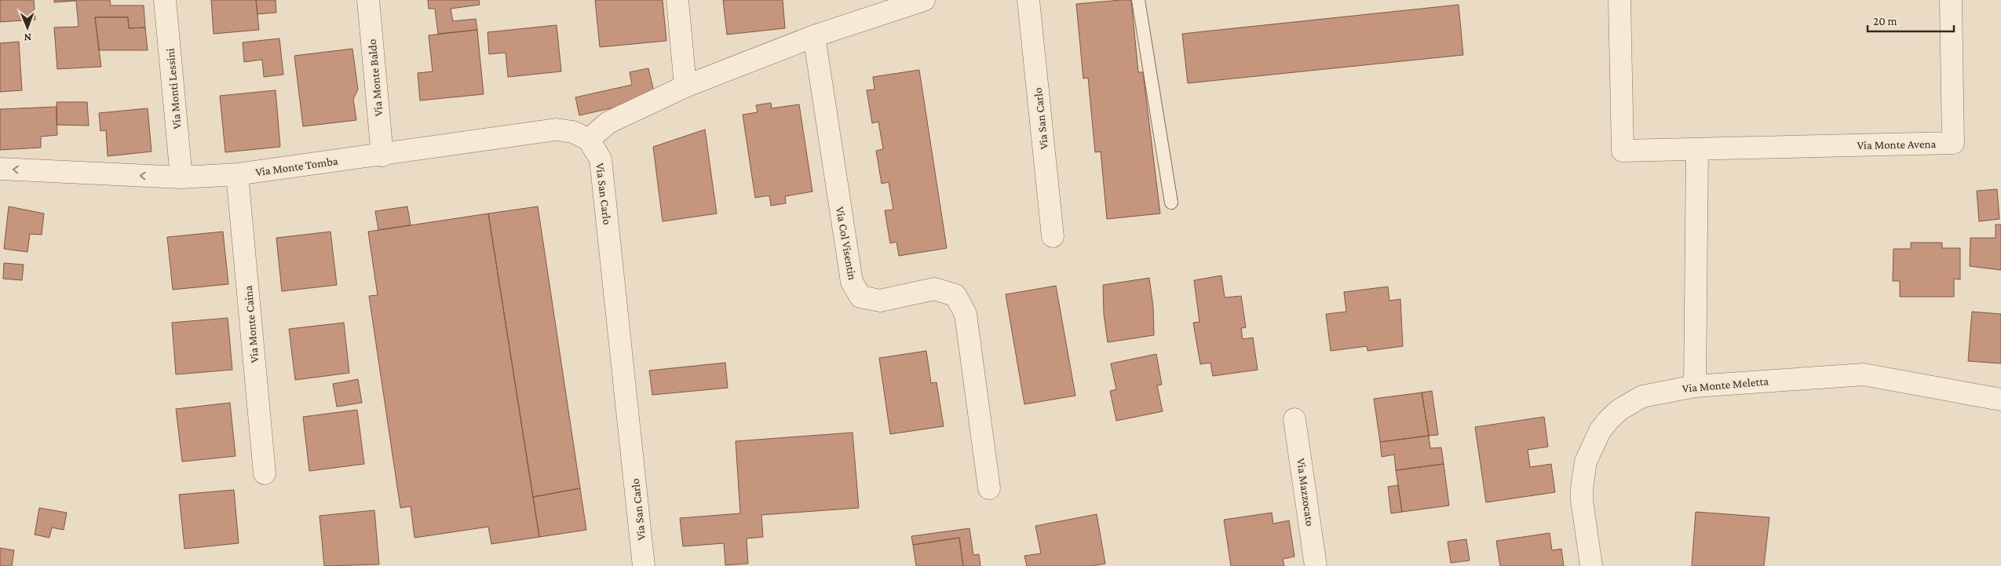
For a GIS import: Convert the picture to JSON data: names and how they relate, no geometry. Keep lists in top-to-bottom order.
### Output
{
  "streets": {
    "street": [
      "Via Monte Baldo",
      "Via Monti Lessini",
      "Via San Carlo",
      "Via Monte Avena",
      "Via Monte Tomba",
      "Via Col Visentin",
      "Via Monte Caina",
      "Via Monte Meletta",
      "Via Mazzocato"
    ]
  },
  "crossings": [
    ["Via Monte Baldo", "Via Monte Tomba"],
    ["Via Monti Lessini", "Via Monte Tomba"],
    ["Via San Carlo", "Via Monte Tomba"],
    ["Via Monte Tomba", "Via Monte Caina"]
  ],
  "scale_bar": "20 m",
  "north": "bottom"
}
